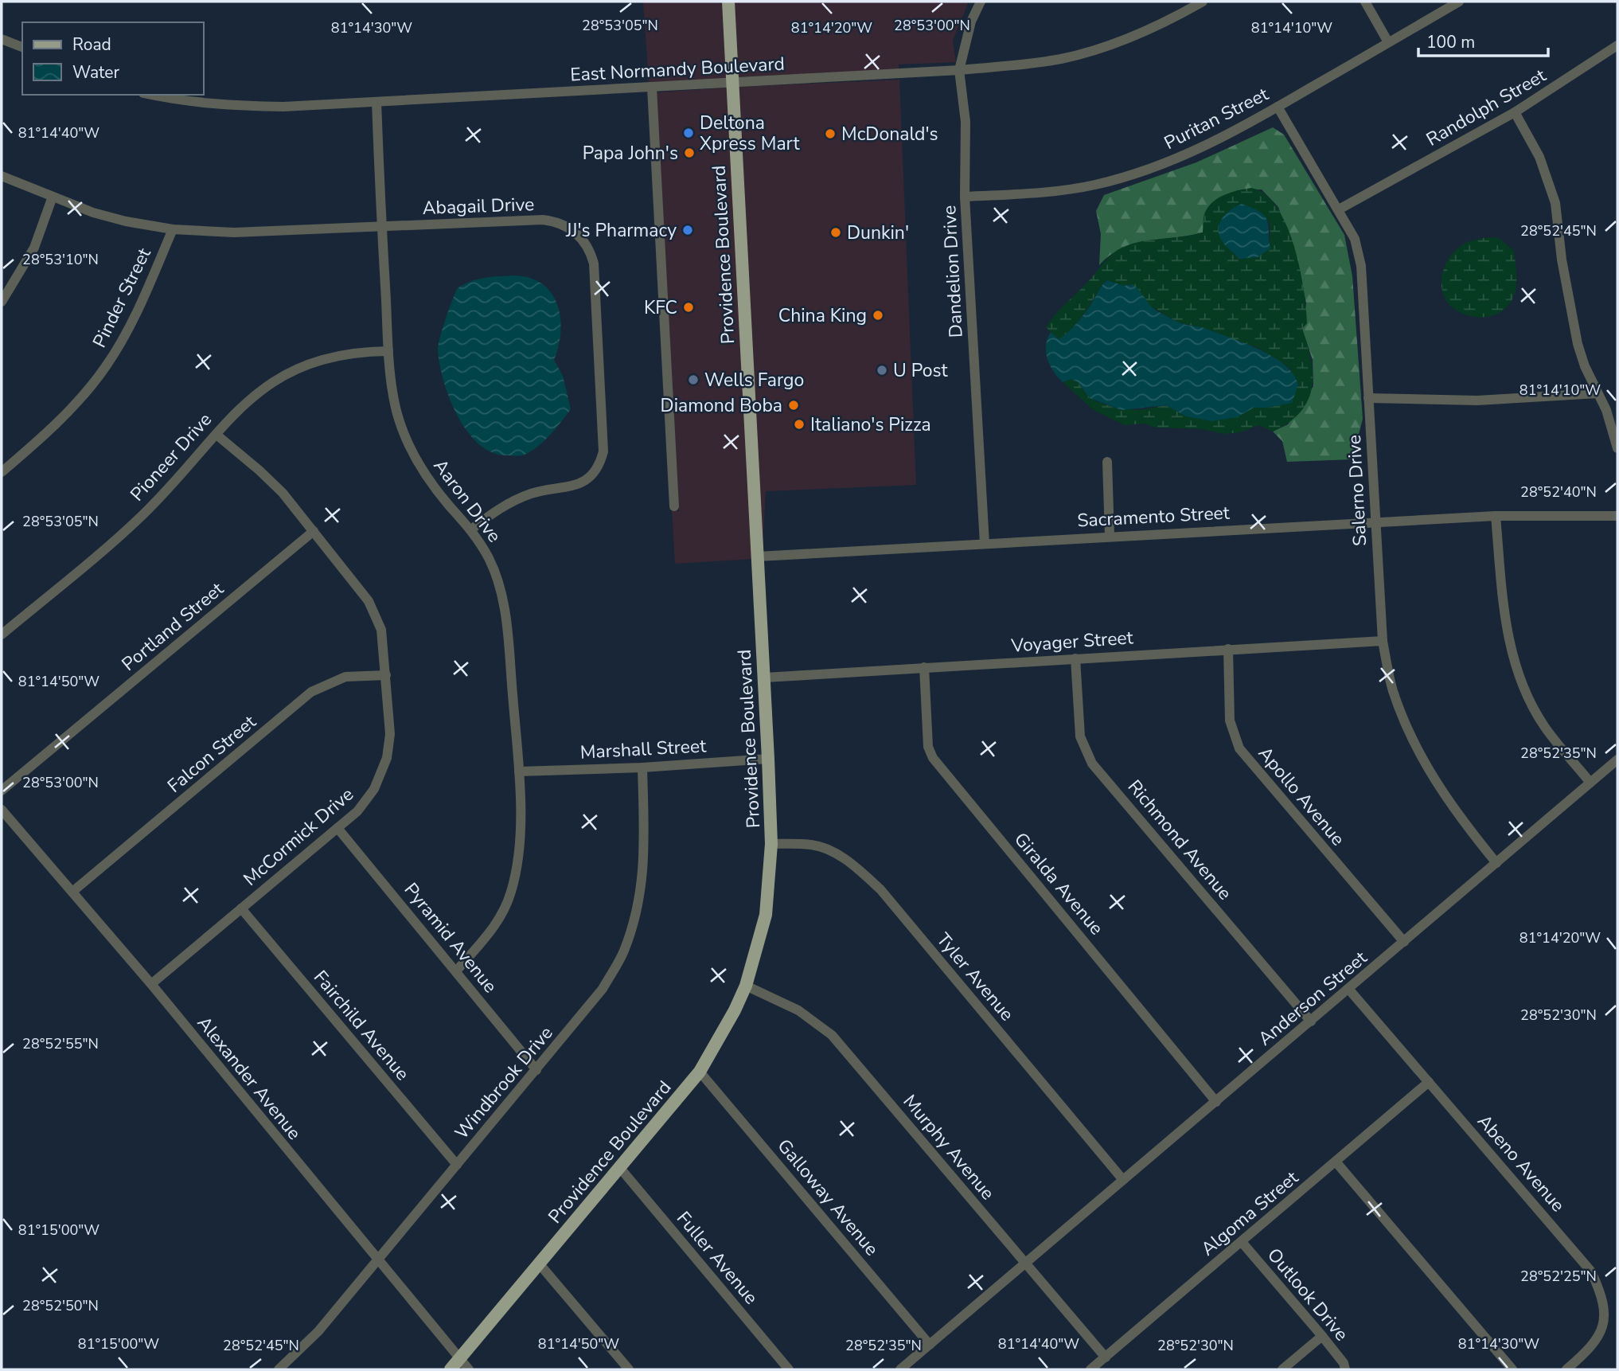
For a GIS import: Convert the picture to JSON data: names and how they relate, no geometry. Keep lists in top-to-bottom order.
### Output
{
  "streets": {
    "main road": ["Providence Boulevard"],
    "street": [
      "East Normandy Boulevard",
      "Randolph Street",
      "Puritan Street",
      "Abagail Drive",
      "Dandelion Drive",
      "Pinder Street",
      "Pioneer Drive",
      "Salerno Drive",
      "Aaron Drive",
      "Sacramento Street",
      "Portland Street",
      "Voyager Street",
      "Marshall Street",
      "Falcon Street",
      "Apollo Avenue",
      "McCormick Drive",
      "Richmond Avenue",
      "Giralda Avenue",
      "Pyramid Avenue",
      "Tyler Avenue",
      "Anderson Street",
      "Fairchild Avenue",
      "Alexander Avenue",
      "Windbrook Drive",
      "Murphy Avenue",
      "Abeno Avenue",
      "Galloway Avenue",
      "Algoma Street",
      "Fuller Avenue",
      "Outlook Drive"
    ]
  },
  "crossings": [
    ["East Normandy Boulevard", "Providence Boulevard"],
    ["East Normandy Boulevard", "Dandelion Drive"],
    ["East Normandy Boulevard", "Aaron Drive"],
    ["Randolph Street", "Salerno Drive"],
    ["Puritan Street", "Dandelion Drive"],
    ["Puritan Street", "Salerno Drive"],
    ["Abagail Drive", "Pinder Street"],
    ["Abagail Drive", "Aaron Drive"],
    ["Providence Boulevard", "Sacramento Street"],
    ["Providence Boulevard", "Voyager Street"],
    ["Providence Boulevard", "Marshall Street"],
    ["Providence Boulevard", "Tyler Avenue"],
    ["Providence Boulevard", "Alexander Avenue"],
    ["Providence Boulevard", "Murphy Avenue"],
    ["Providence Boulevard", "Galloway Avenue"],
    ["Providence Boulevard", "Fuller Avenue"],
    ["Dandelion Drive", "Sacramento Street"],
    ["Pioneer Drive", "Aaron Drive"],
    ["Pioneer Drive", "McCormick Drive"],
    ["Salerno Drive", "Sacramento Street"],
    ["Salerno Drive", "Voyager Street"],
    ["Salerno Drive", "Anderson Street"],
    ["Aaron Drive", "Marshall Street"],
    ["Aaron Drive", "Pyramid Avenue"],
    ["Portland Street", "McCormick Drive"],
    ["Voyager Street", "Apollo Avenue"],
    ["Voyager Street", "Richmond Avenue"],
    ["Voyager Street", "Giralda Avenue"],
    ["Marshall Street", "Windbrook Drive"],
    ["Falcon Street", "McCormick Drive"],
    ["Falcon Street", "Alexander Avenue"],
    ["Apollo Avenue", "Anderson Street"],
    ["McCormick Drive", "Pyramid Avenue"],
    ["McCormick Drive", "Fairchild Avenue"],
    ["McCormick Drive", "Alexander Avenue"],
    ["Richmond Avenue", "Anderson Street"],
    ["Giralda Avenue", "Anderson Street"],
    ["Pyramid Avenue", "Windbrook Drive"],
    ["Tyler Avenue", "Anderson Street"],
    ["Anderson Street", "Murphy Avenue"],
    ["Anderson Street", "Abeno Avenue"],
    ["Anderson Street", "Galloway Avenue"],
    ["Fairchild Avenue", "Windbrook Drive"],
    ["Alexander Avenue", "Windbrook Drive"],
    ["Murphy Avenue", "Algoma Street"],
    ["Abeno Avenue", "Algoma Street"],
    ["Algoma Street", "Outlook Drive"]
  ],
  "places": [
    "Deltona Xpress Mart",
    "McDonald's",
    "Papa John's",
    "JJ's Pharmacy",
    "Dunkin'",
    "KFC",
    "China King",
    "U Post",
    "Wells Fargo",
    "Diamond Boba",
    "Italiano's Pizza"
  ],
  "legend": ["Road", "Water"],
  "scale_bar": "100 m",
  "coordinates": [
    "28°53'05\"N",
    "28°53'00\"N",
    "81°14'30\"W",
    "81°14'20\"W",
    "81°14'10\"W",
    "81°14'40\"W",
    "28°52'45\"N",
    "28°53'10\"N",
    "28°52'40\"N",
    "81°14'50\"W",
    "28°52'35\"N",
    "28°52'30\"N",
    "28°52'55\"N",
    "81°15'00\"W",
    "28°52'25\"N",
    "28°52'50\"N"
  ]
}
